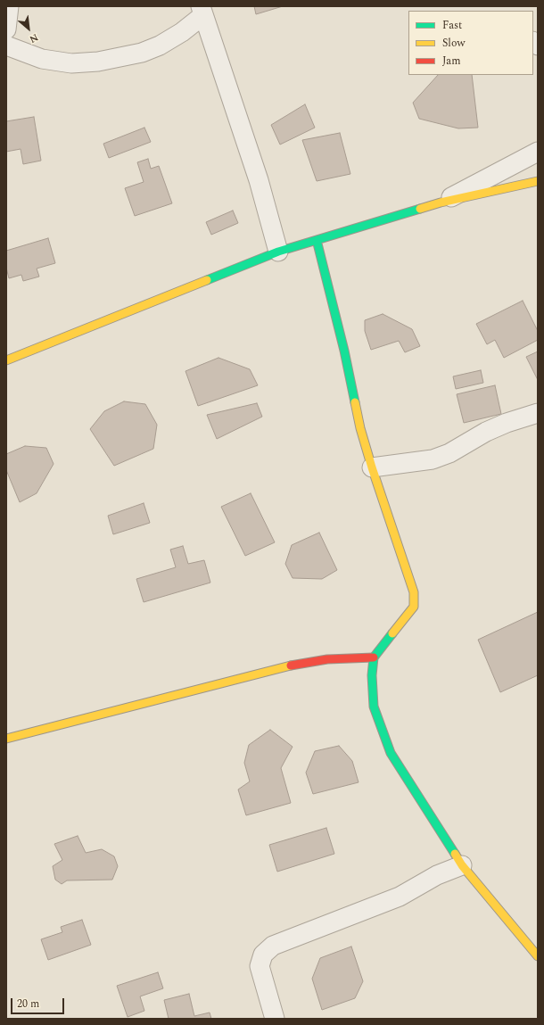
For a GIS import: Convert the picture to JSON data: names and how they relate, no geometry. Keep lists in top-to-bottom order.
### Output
{
  "legend": ["Fast", "Slow", "Jam"],
  "scale_bar": "20 m",
  "north": "bottom right"
}
